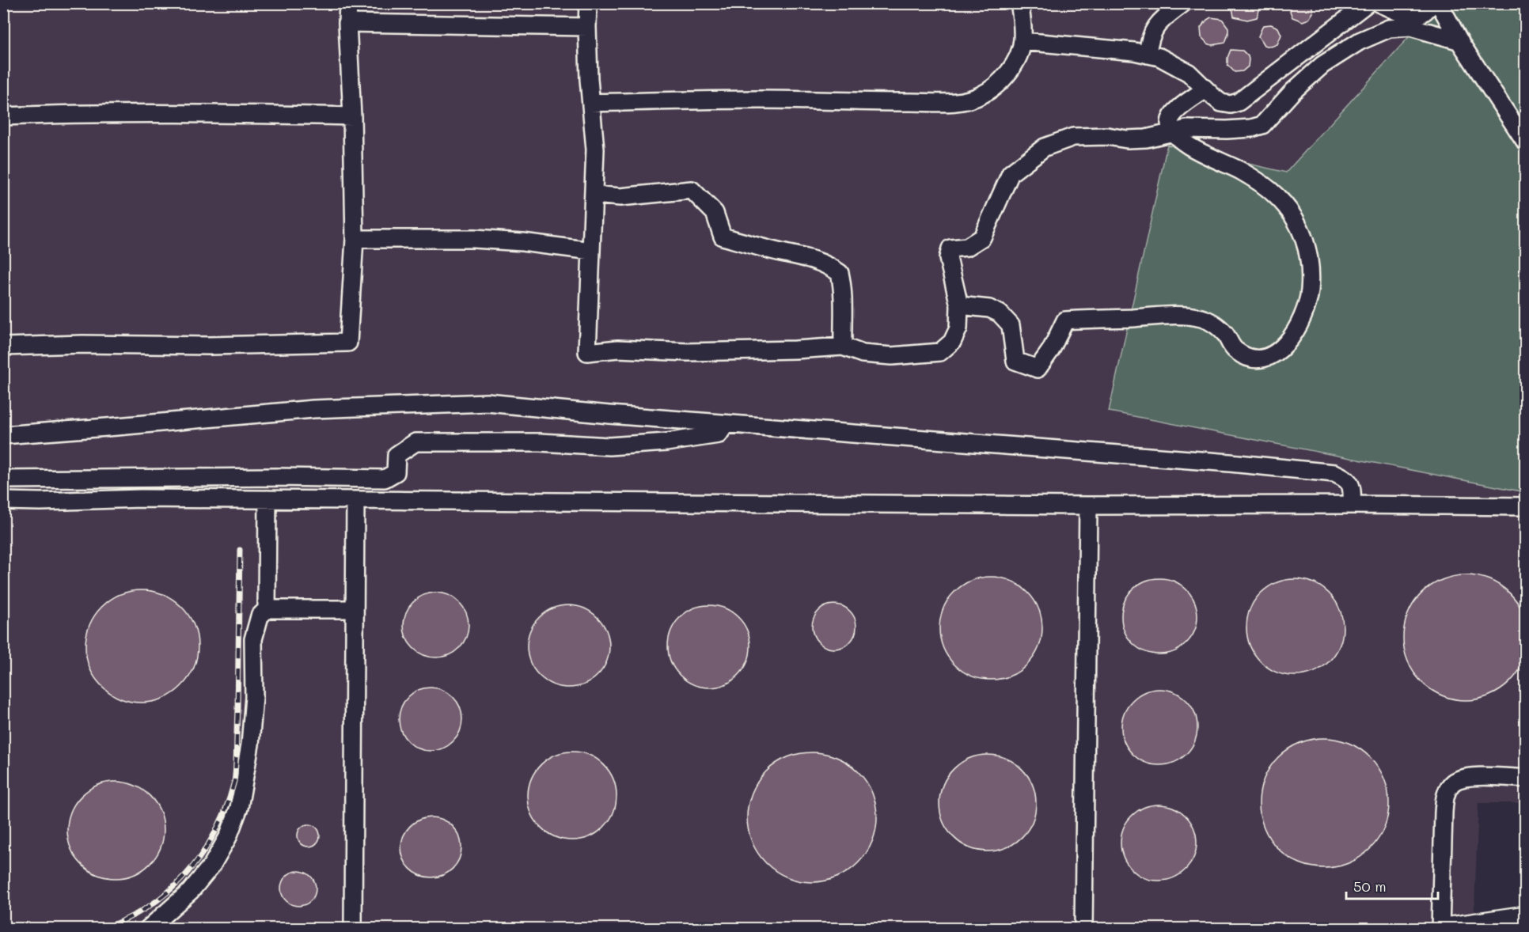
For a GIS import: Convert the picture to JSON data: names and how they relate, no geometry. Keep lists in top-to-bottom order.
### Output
{
  "scale_bar": "50 m"
}
